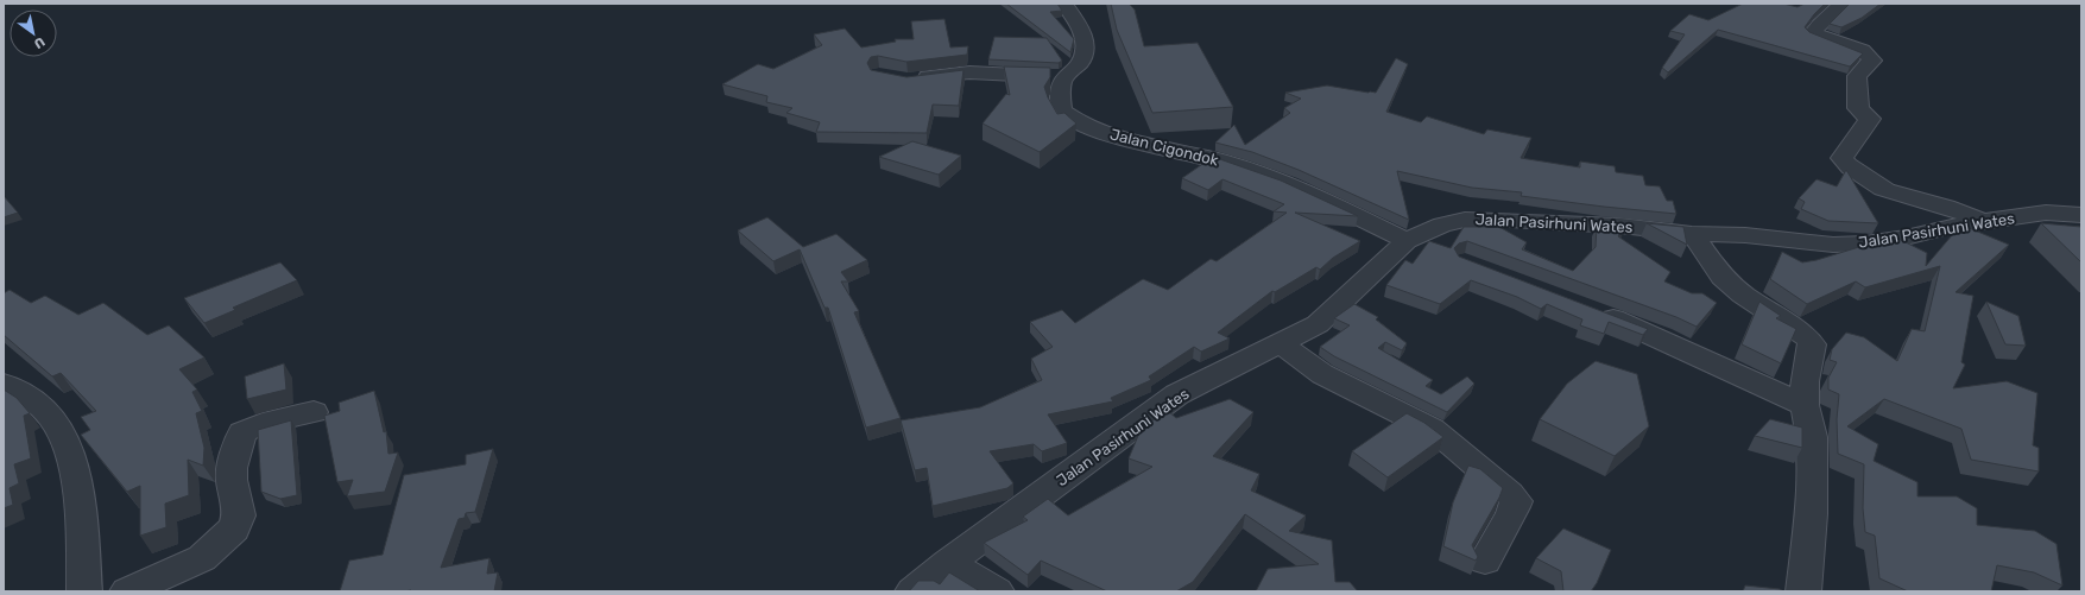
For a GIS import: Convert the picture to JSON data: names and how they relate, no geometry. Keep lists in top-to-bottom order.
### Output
{
  "streets": {
    "street": ["Jalan Cigondok", "Jalan Pasirhuni Wates"]
  },
  "crossings": [
    ["Jalan Cigondok", "Jalan Pasirhuni Wates"]
  ],
  "north": "bottom right"
}
